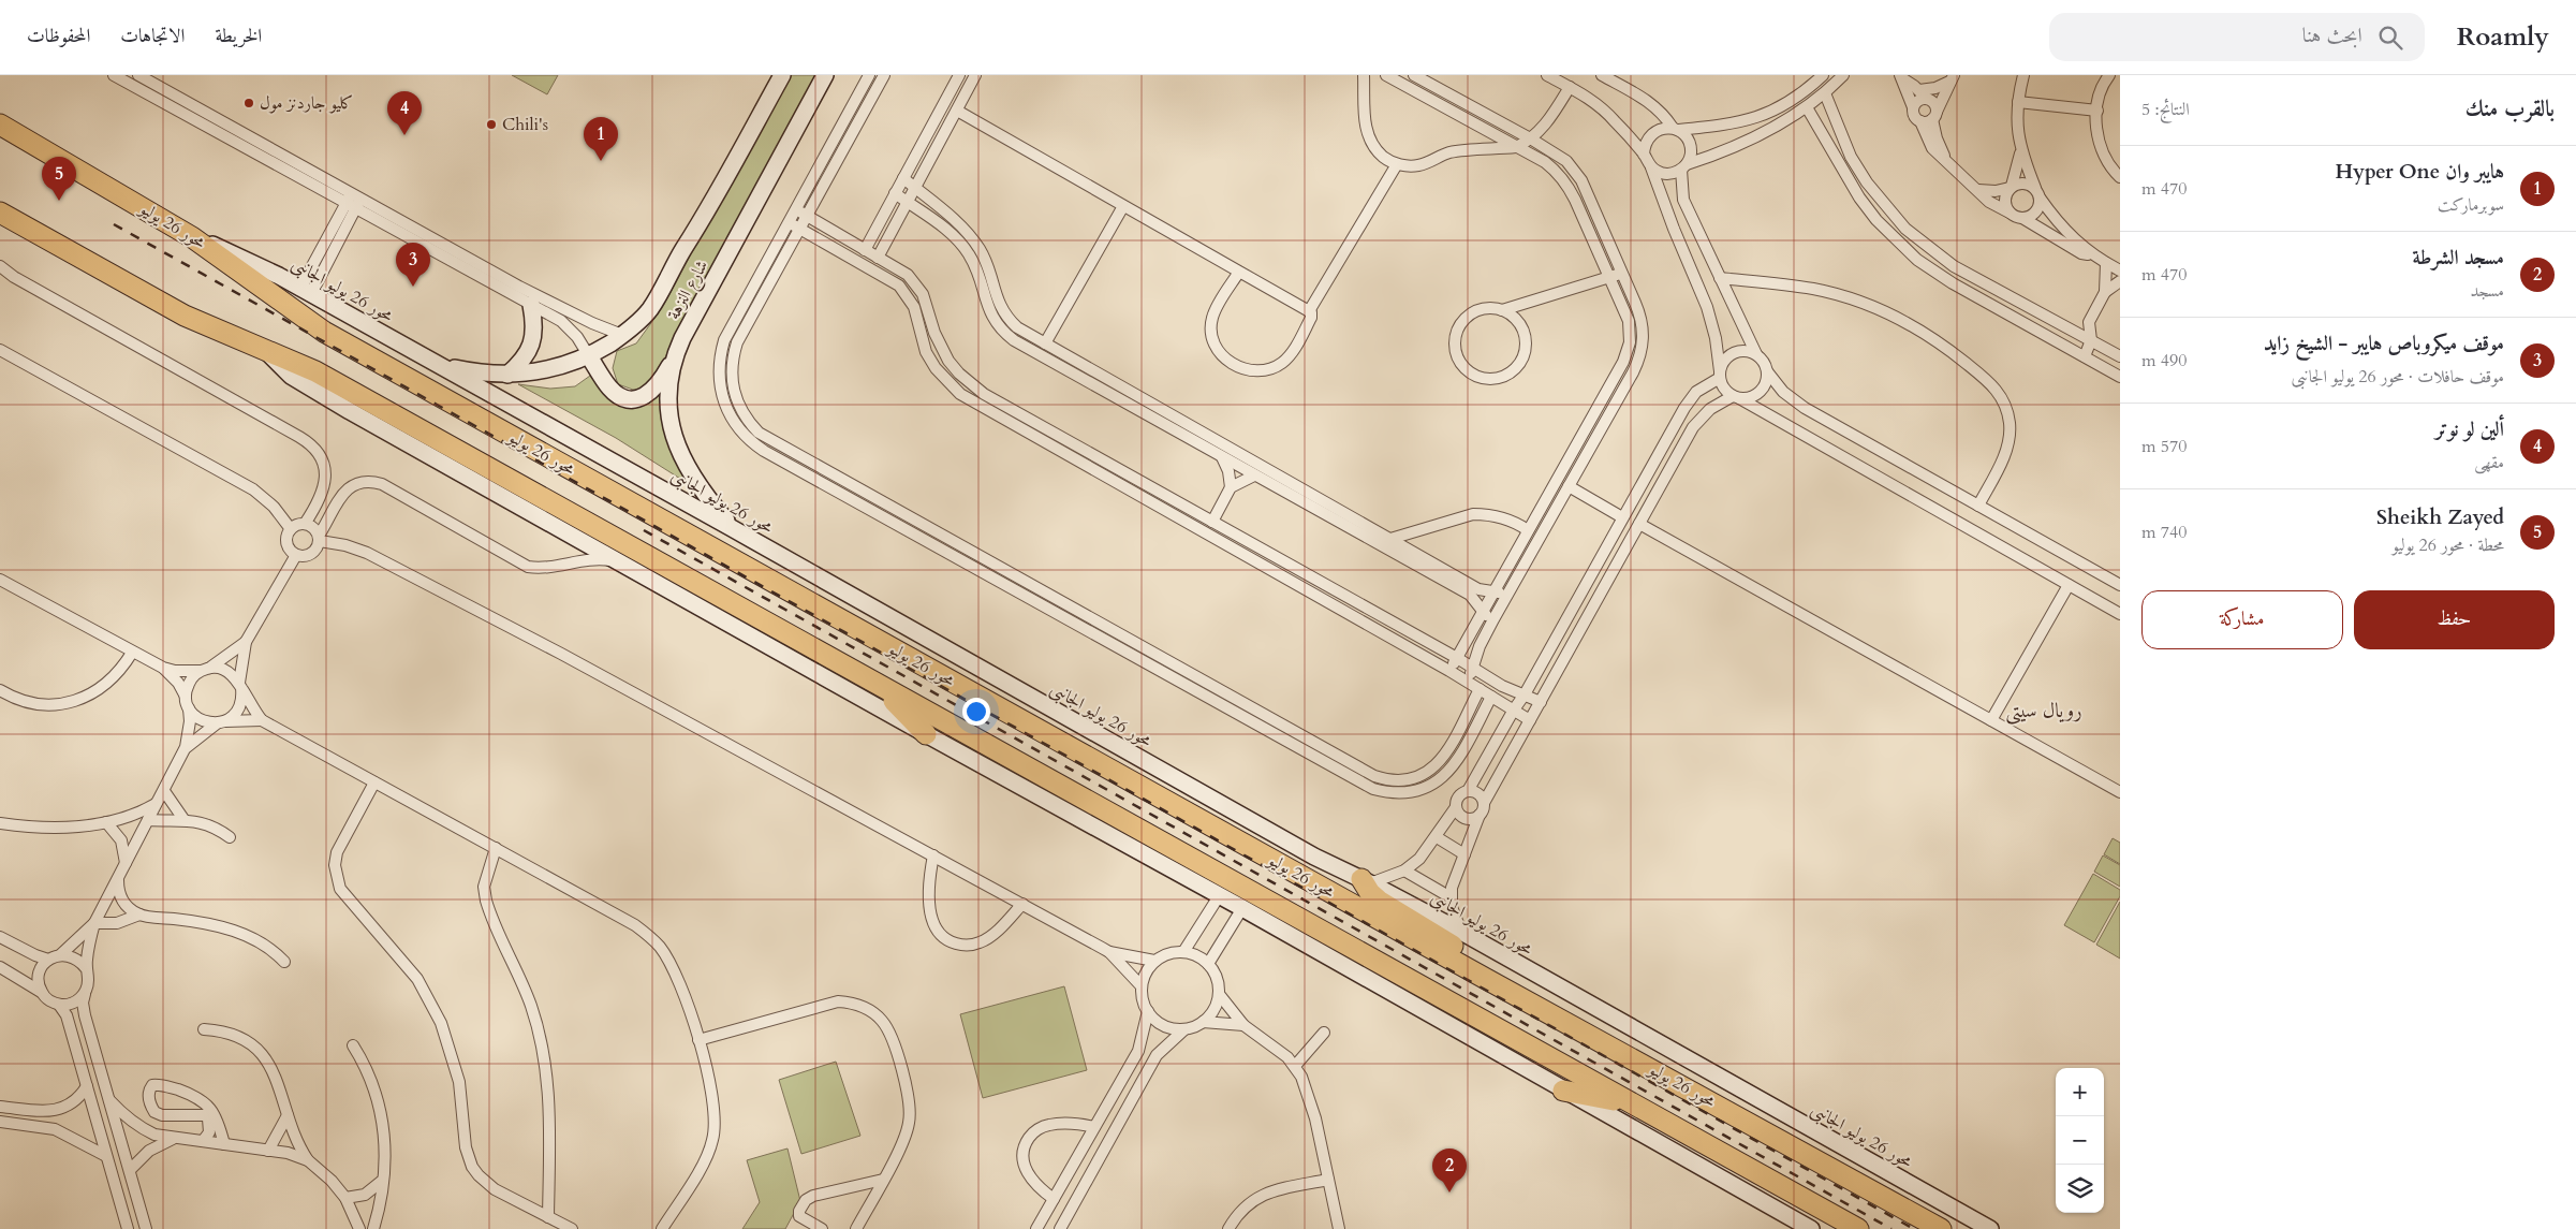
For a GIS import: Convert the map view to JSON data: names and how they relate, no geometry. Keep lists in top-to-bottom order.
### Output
{
  "streets": {
    "highway": ["محور 26 يوليو"],
    "main road": ["محور 26 يوليو الجانبى", "شارع النزهة"]
  },
  "crossings": [
    ["محور 26 يوليو", "محور 26 يوليو الجانبى"],
    ["محور 26 يوليو الجانبى", "شارع النزهة"]
  ],
  "districts": ["رويال سيتى"],
  "places": ["كليو جاردنز مول", "Chili's"],
  "page": {
    "header": "Roamly",
    "search": "ابحث هنا",
    "nav": ["الخريطة", "الاتجاهات", "المحفوظات"],
    "heading": ["بالقرب منك", "النتائج: 5"],
    "pins": [
      "4",
      "1",
      "5",
      "3",
      "2"
    ],
    "list": [
      {
        "mark": "1",
        "name": "هايبر وان Hyper One",
        "note": "سوبرماركت",
        "value": "470 m"
      },
      {
        "mark": "2",
        "name": "مسجد الشرطة",
        "note": "مسجد",
        "value": "470 m"
      },
      {
        "mark": "3",
        "name": "موقف ميكروباص هايبر - الشيخ زايد",
        "note": "موقف حافلات · محور 26 يوليو الجانبى",
        "value": "490 m"
      },
      {
        "mark": "4",
        "name": "ألين لو نوتر",
        "note": "مقهى",
        "value": "570 m"
      },
      {
        "mark": "5",
        "name": "Sheikh Zayed",
        "note": "محطة · محور 26 يوليو",
        "value": "740 m"
      }
    ],
    "buttons": ["حفظ", "مشاركة"],
    "map_buttons": ["+", "−"]
  }
}
